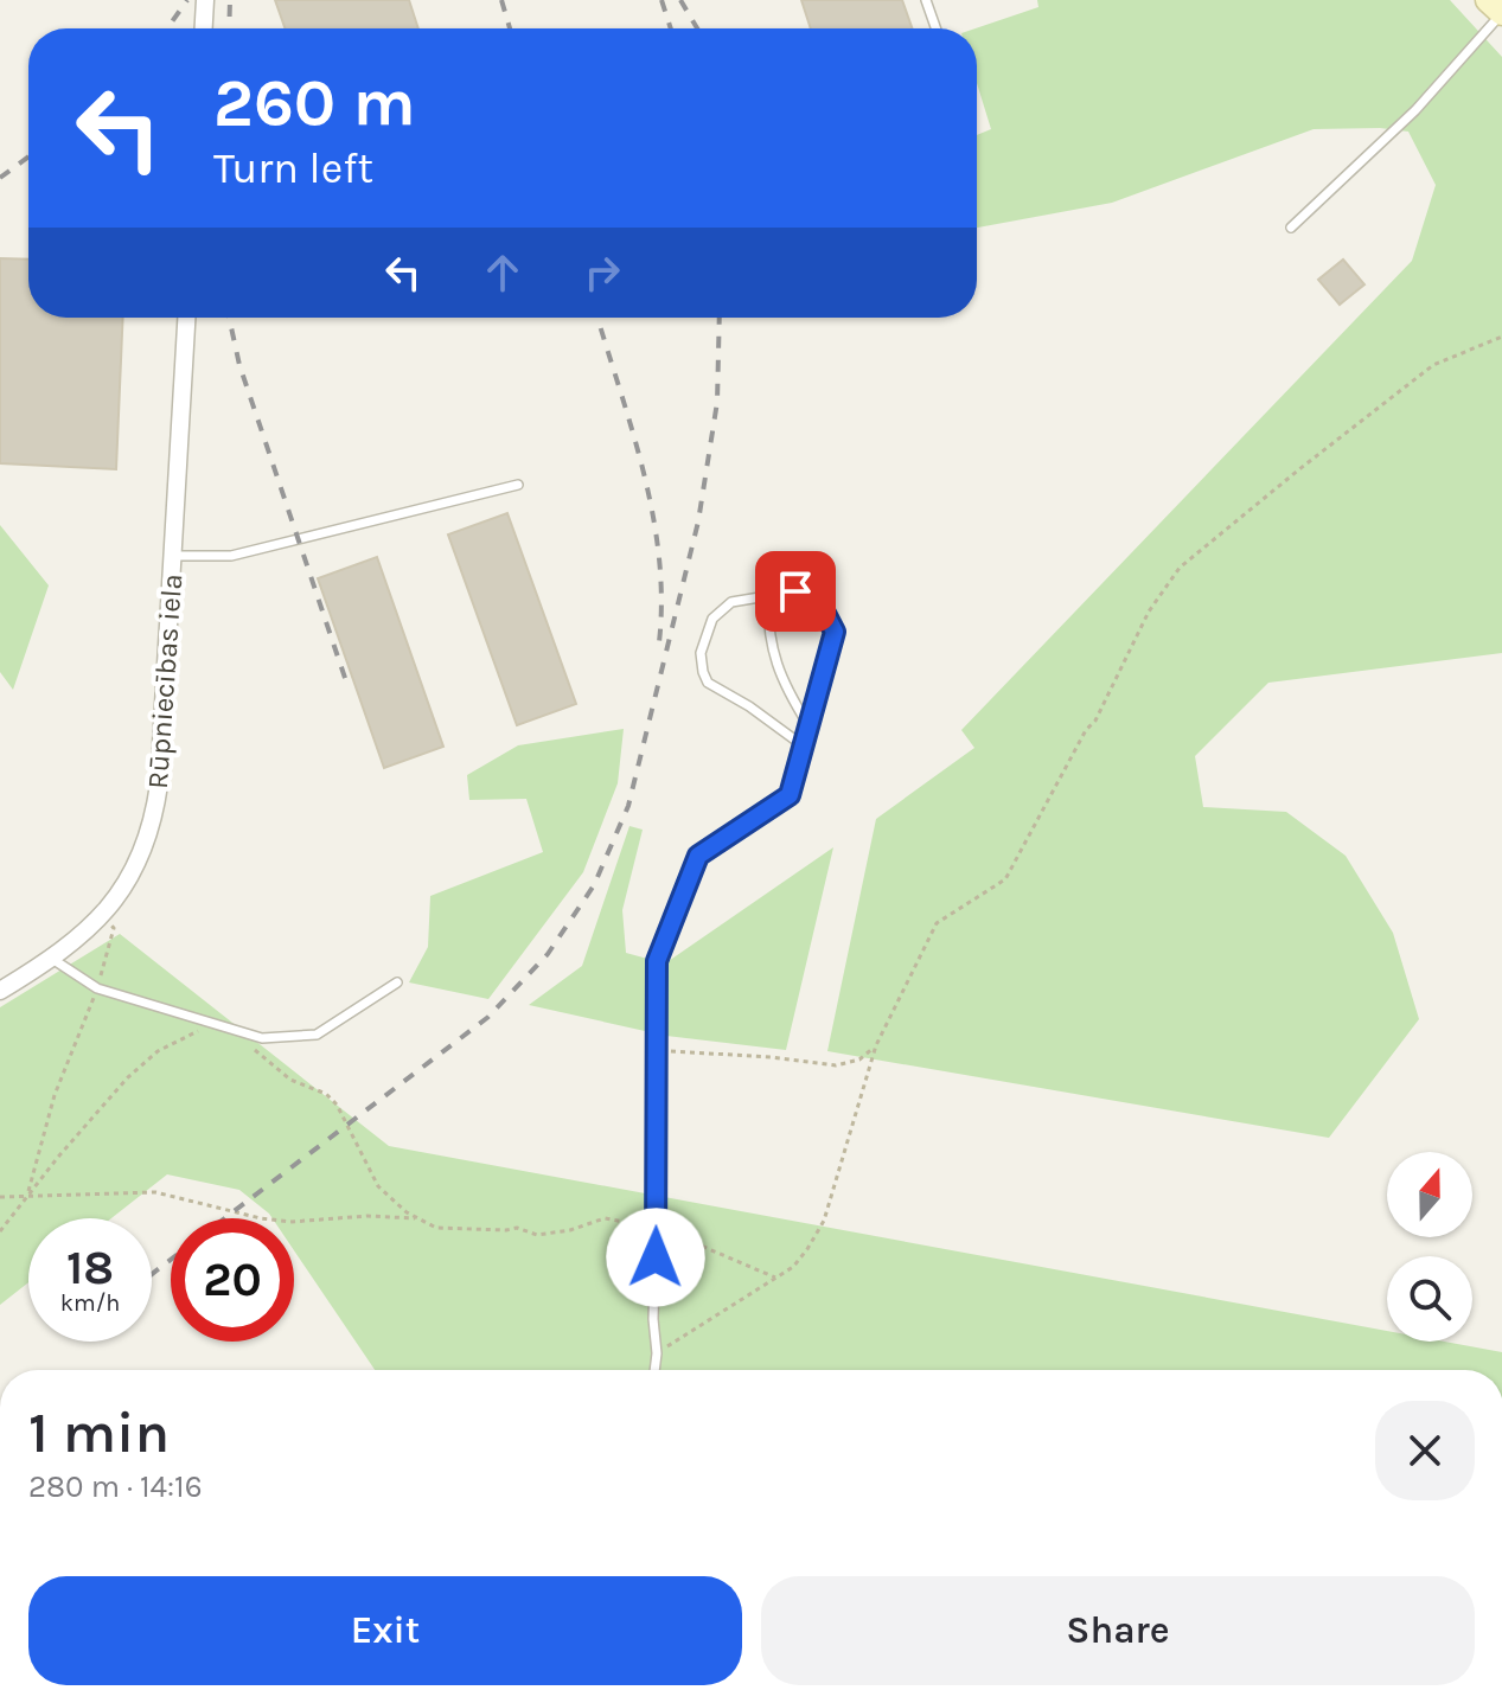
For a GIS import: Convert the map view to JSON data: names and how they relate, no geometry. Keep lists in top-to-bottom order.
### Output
{
  "streets": {
    "street": ["Rūpniecības iela"]
  },
  "north": "top",
  "page": {
    "turn": ["260 m", "Turn left"],
    "speed": "18 km/h",
    "limit": "20",
    "heading": ["1 min", "280 m · 14:16"],
    "buttons": ["Exit", "Share"]
  }
}
